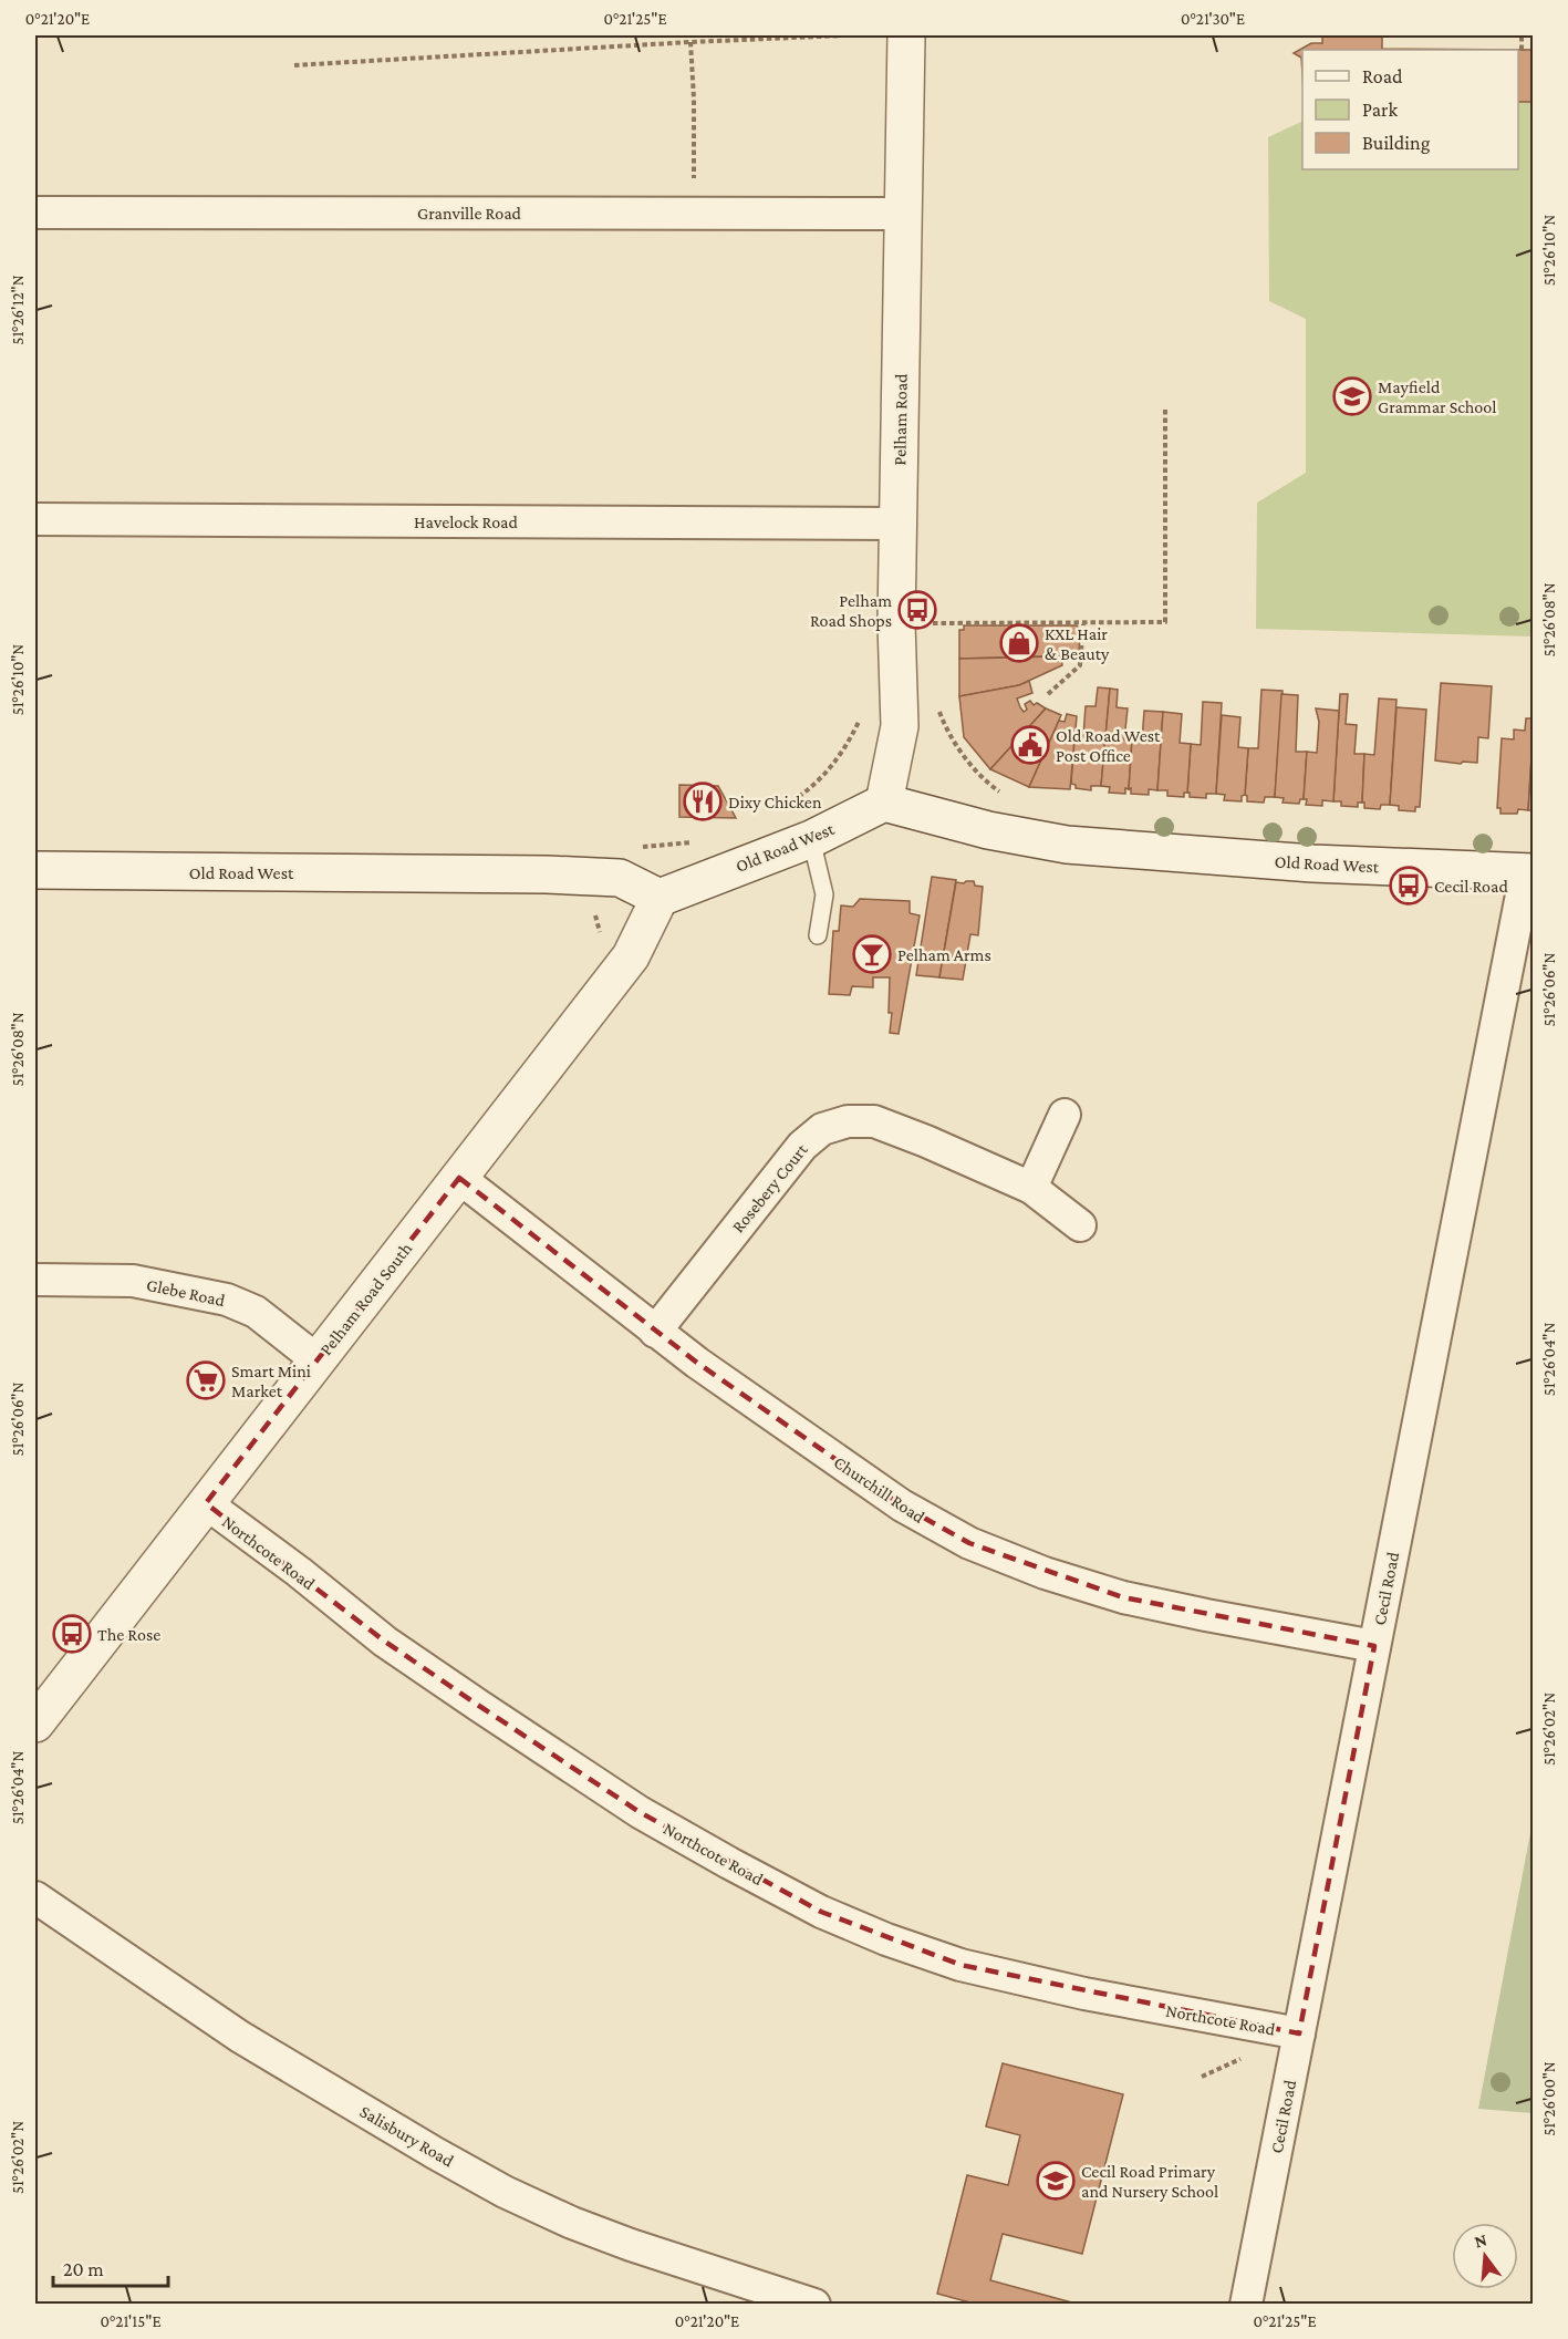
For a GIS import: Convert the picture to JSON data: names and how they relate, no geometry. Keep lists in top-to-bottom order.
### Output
{
  "streets": {
    "street": [
      "Granville Road",
      "Pelham Road",
      "Havelock Road",
      "Old Road West",
      "Rosebery Court",
      "Glebe Road",
      "Pelham Road South",
      "Churchill Road",
      "Northcote Road",
      "Cecil Road",
      "Salisbury Road"
    ]
  },
  "crossings": [
    ["Granville Road", "Pelham Road"],
    ["Pelham Road", "Havelock Road"],
    ["Pelham Road", "Old Road West"],
    ["Old Road West", "Pelham Road South"],
    ["Old Road West", "Cecil Road"],
    ["Rosebery Court", "Churchill Road"],
    ["Glebe Road", "Pelham Road South"],
    ["Pelham Road South", "Churchill Road"],
    ["Pelham Road South", "Northcote Road"],
    ["Churchill Road", "Cecil Road"],
    ["Northcote Road", "Cecil Road"]
  ],
  "places": {
    "school or university": ["Mayfield Grammar School", "Cecil Road Primary and Nursery School"],
    "bus stop": ["Pelham Road Shops", "Cecil Road", "The Rose"],
    "shop": ["KXL Hair & Beauty"],
    "public building": ["Old Road West Post Office"],
    "restaurant": ["Dixy Chicken"],
    "bar": ["Pelham Arms"],
    "supermarket": ["Smart Mini Market"]
  },
  "legend": ["Road", "Park", "Building"],
  "scale_bar": "20 m",
  "north": "top",
  "coordinates": [
    "0°21'20\"E",
    "0°21'25\"E",
    "0°21'30\"E",
    "51°26'10\"N",
    "51°26'12\"N",
    "51°26'08\"N",
    "51°26'06\"N",
    "51°26'04\"N",
    "51°26'02\"N",
    "51°26'00\"N",
    "0°21'15\"E"
  ]
}
